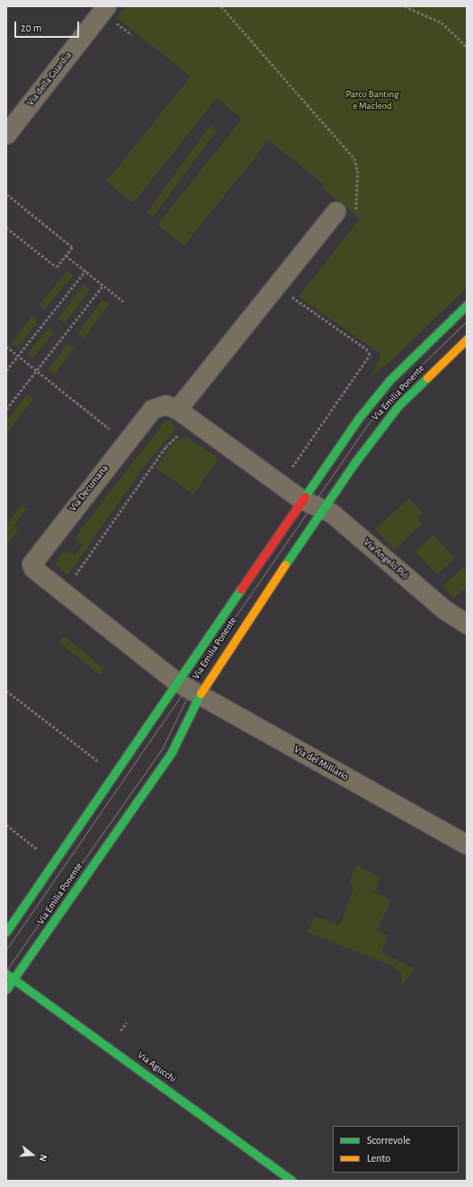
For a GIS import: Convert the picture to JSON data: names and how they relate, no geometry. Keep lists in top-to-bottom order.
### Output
{
  "streets": {
    "main road": ["Via Emilia Ponente", "Via Agucchi"],
    "street": [
      "Via della Guardia",
      "Via Decumana",
      "Via Angelo Piò",
      "Via del Milliario"
    ]
  },
  "crossings": [
    ["Via Emilia Ponente", "Via Decumana"],
    ["Via Emilia Ponente", "Via Angelo Piò"],
    ["Via Emilia Ponente", "Via del Milliario"],
    ["Via Emilia Ponente", "Via Agucchi"],
    ["Via Decumana", "Via Angelo Piò"],
    ["Via Decumana", "Via del Milliario"]
  ],
  "parks": ["Parco Banting e Macleod"],
  "legend": ["Scorrevole", "Lento"],
  "scale_bar": "20 m",
  "north": "right"
}
